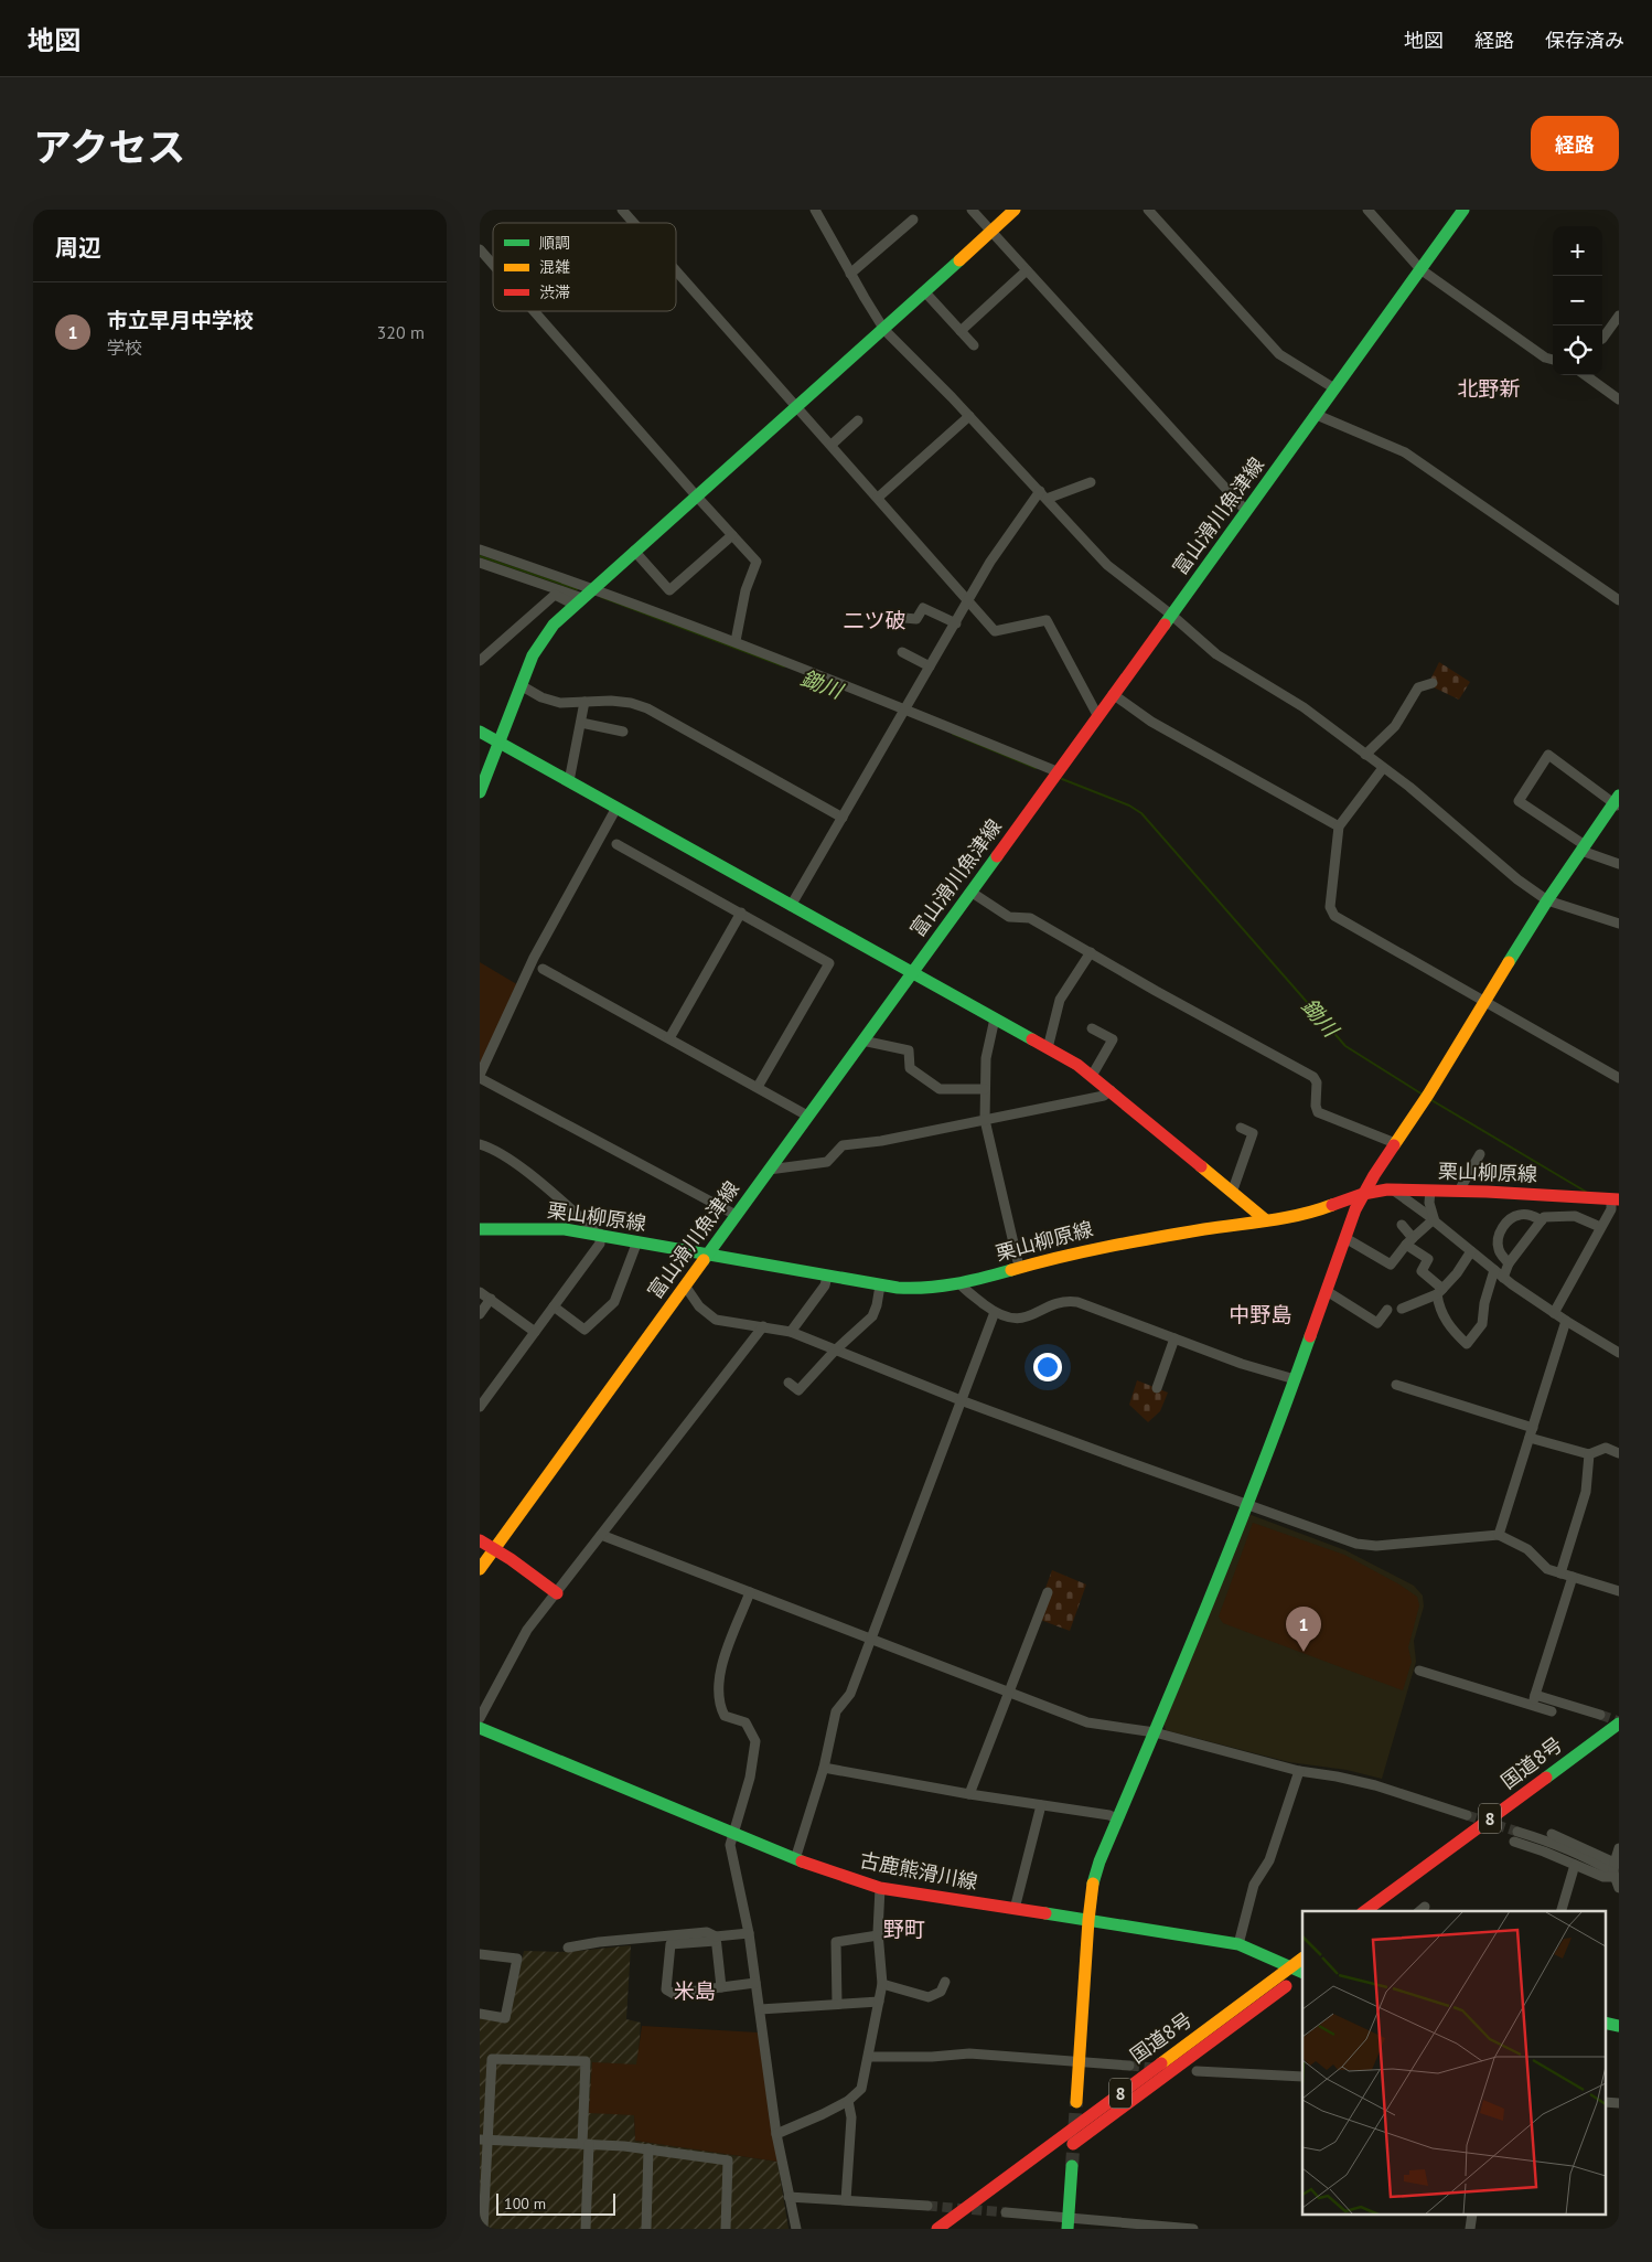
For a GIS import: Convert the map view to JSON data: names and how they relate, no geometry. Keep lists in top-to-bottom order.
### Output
{
  "streets": {
    "main road": [
      "富山滑川魚津線",
      "栗山柳原線",
      "国道8号",
      "8",
      "古鹿熊滑川線"
    ]
  },
  "crossings": [
    ["富山滑川魚津線", "栗山柳原線"],
    ["国道8号", "古鹿熊滑川線"]
  ],
  "districts": [
    "北野新",
    "二ツ破",
    "中野島",
    "野町",
    "米島"
  ],
  "water": ["鋤川"],
  "legend": ["順調", "混雑", "渋滞"],
  "scale_bar": "100 m",
  "page": {
    "header": "地図",
    "nav": ["地図", "経路", "保存済み"],
    "title": "アクセス",
    "buttons": "経路",
    "heading": "周辺",
    "map_buttons": ["+", "−"],
    "list": [
      {
        "mark": "1",
        "name": "市立早月中学校",
        "note": "学校",
        "value": "320 m"
      }
    ],
    "pins": "1",
    "scale": "100 m"
  }
}
